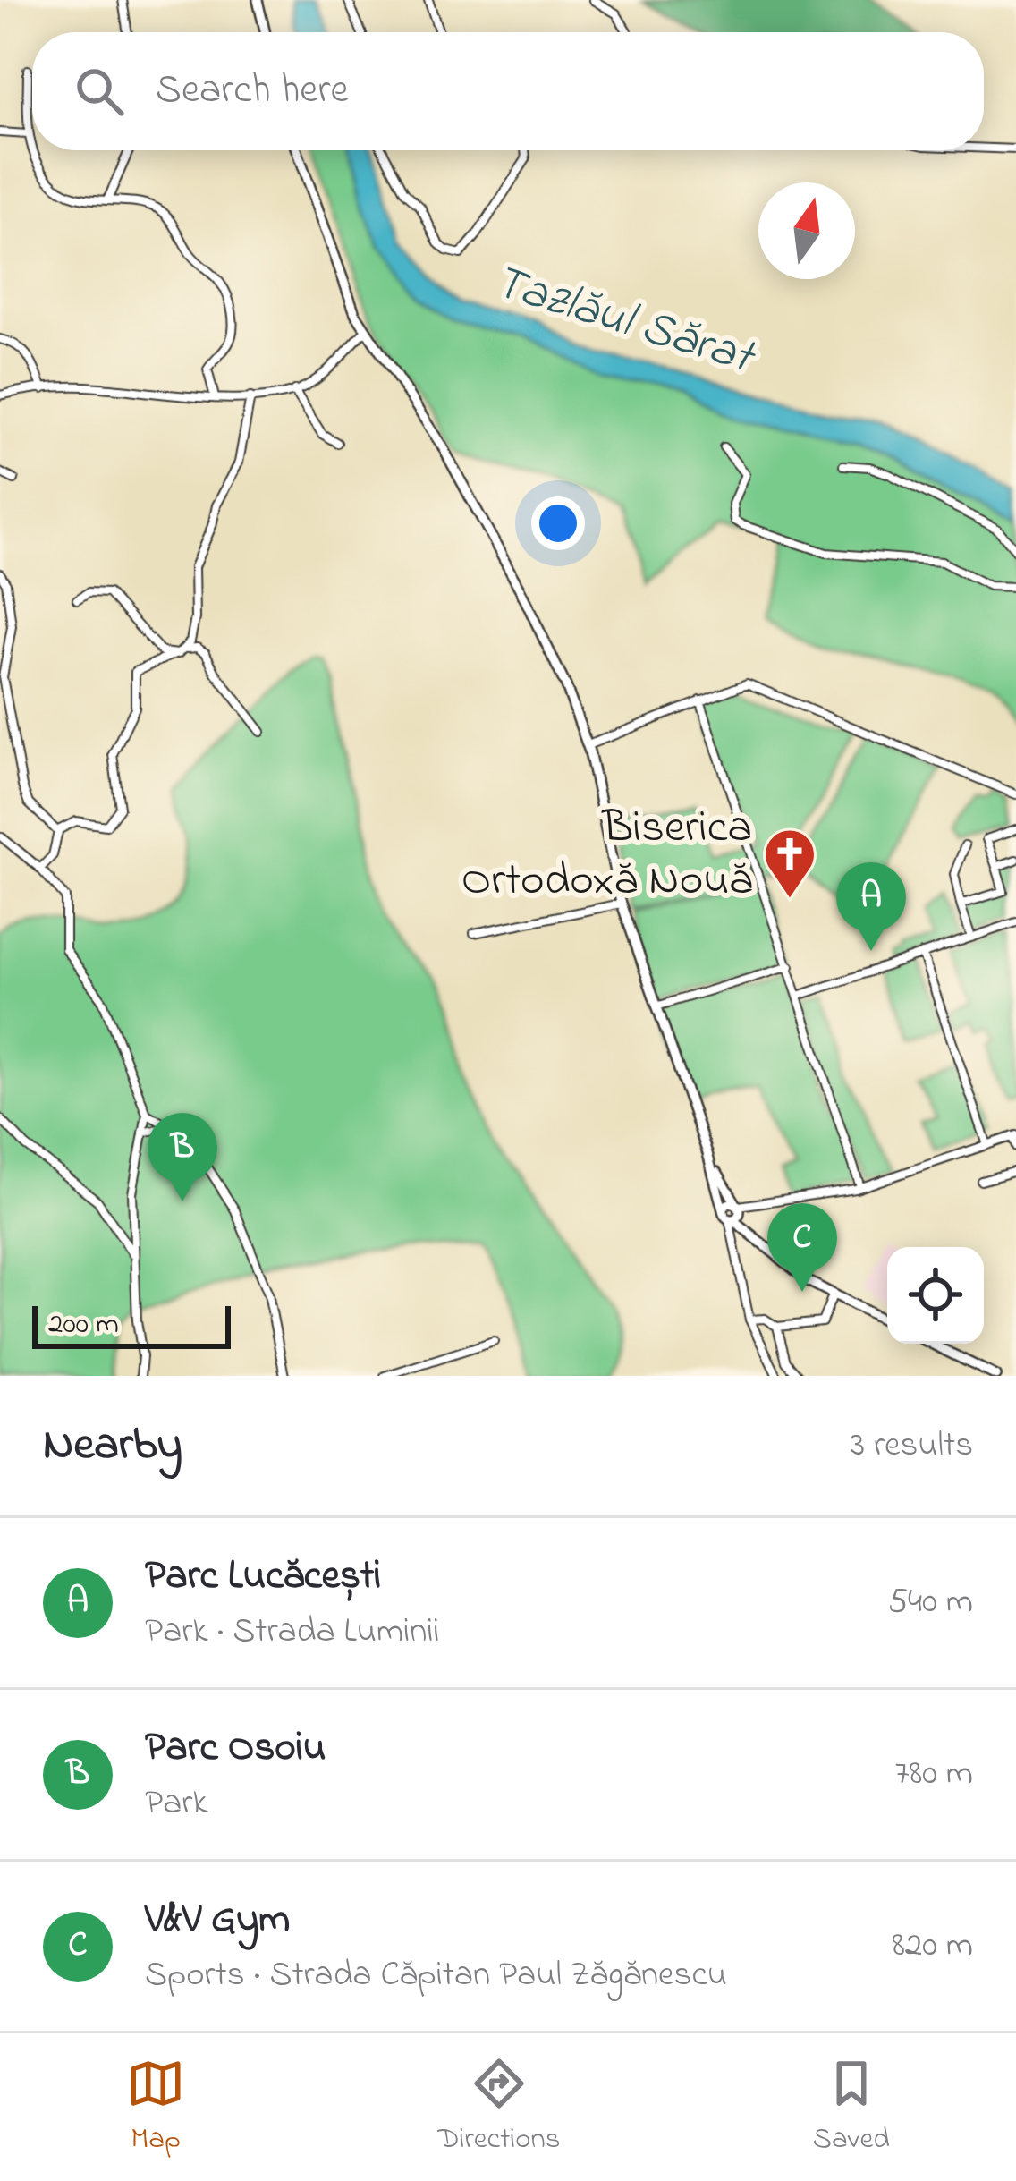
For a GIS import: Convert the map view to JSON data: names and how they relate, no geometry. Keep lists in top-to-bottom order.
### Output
{
  "water": ["Tazlăul Sărat"],
  "places": {
    "church": ["Biserica Ortodoxă Nouă"]
  },
  "scale_bar": "200 m",
  "north": "top",
  "page": {
    "search": "Search here",
    "pins": ["A", "B", "C"],
    "scale": "200 m",
    "heading": ["Nearby", "3 results"],
    "list": [
      {
        "mark": "A",
        "name": "Parc Lucăcești",
        "note": "Park · Strada Luminii",
        "value": "540 m"
      },
      {
        "mark": "B",
        "name": "Parc Osoiu",
        "note": "Park",
        "value": "780 m"
      },
      {
        "mark": "C",
        "name": "V&V Gym",
        "note": "Sports · Strada Căpitan Paul Zăgănescu",
        "value": "820 m"
      }
    ],
    "nav": ["Map", "Directions", "Saved"]
  }
}
